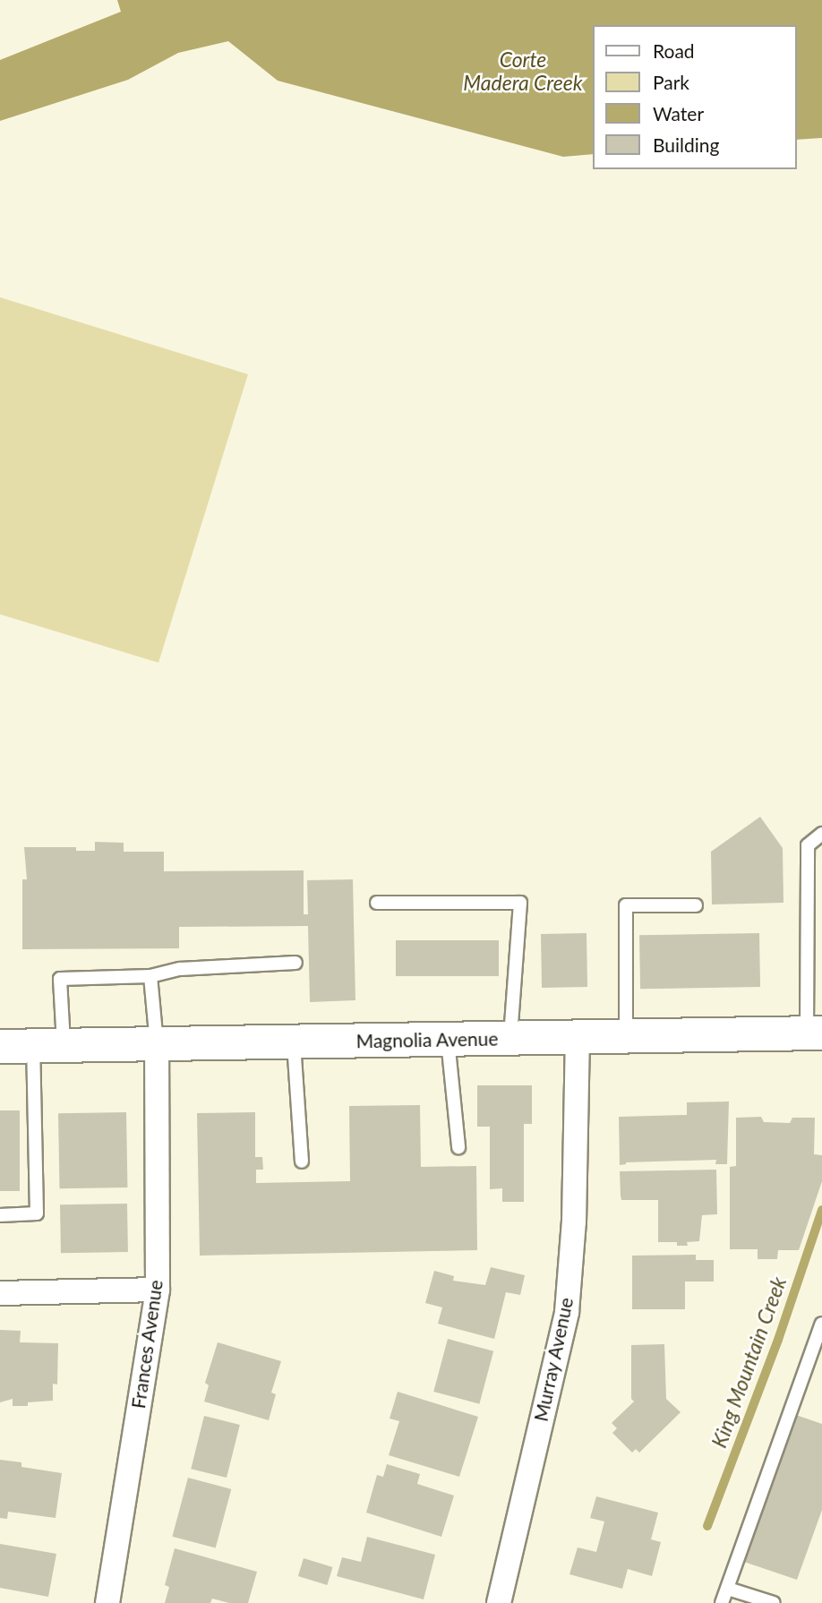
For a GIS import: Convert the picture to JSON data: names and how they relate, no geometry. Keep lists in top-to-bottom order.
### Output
{
  "streets": {
    "main road": ["Magnolia Avenue"],
    "street": ["Frances Avenue", "Murray Avenue"]
  },
  "crossings": [
    ["Magnolia Avenue", "Frances Avenue"],
    ["Magnolia Avenue", "Murray Avenue"]
  ],
  "water": ["Corte Madera Creek", "King Mountain Creek"],
  "legend": [
    "Road",
    "Park",
    "Water",
    "Building"
  ]
}
